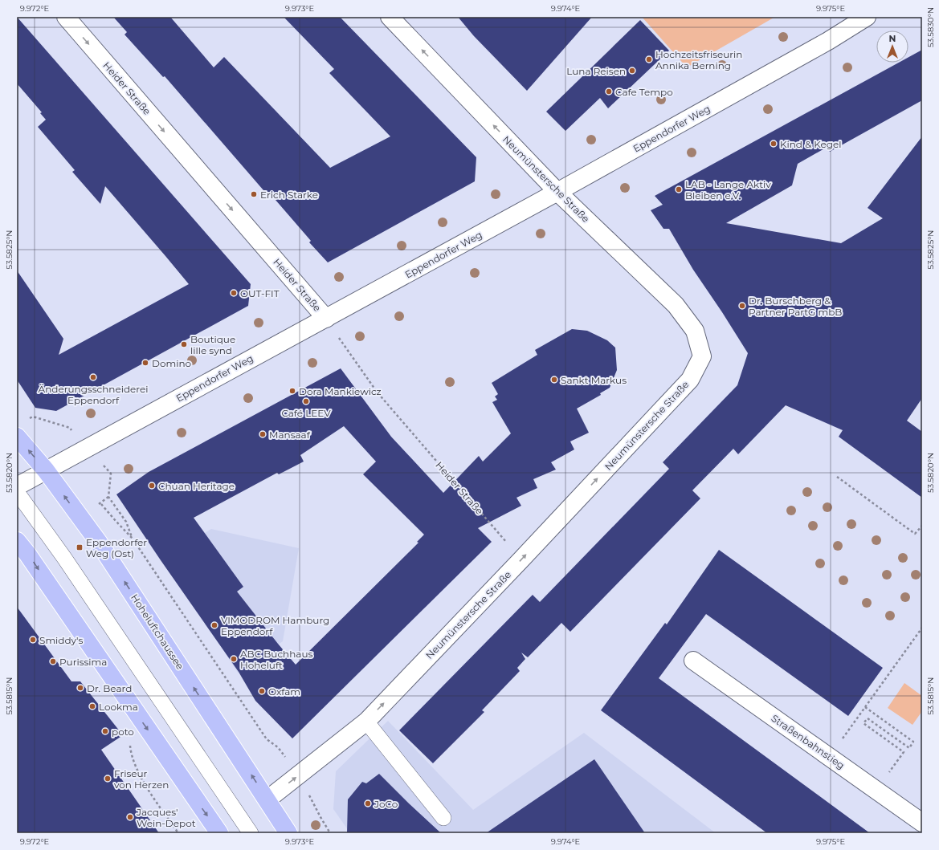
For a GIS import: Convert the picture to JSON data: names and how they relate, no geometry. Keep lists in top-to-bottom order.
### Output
{
  "streets": {
    "main road": ["Hoheluftchaussee"],
    "street": [
      "Heider Straße",
      "Eppendorfer Weg",
      "Neumünstersche Straße",
      "Straßenbahnstieg"
    ]
  },
  "crossings": [
    ["Heider Straße", "Eppendorfer Weg"],
    ["Heider Straße", "Neumünstersche Straße"],
    ["Eppendorfer Weg", "Neumünstersche Straße"],
    ["Eppendorfer Weg", "Hoheluftchaussee"],
    ["Neumünstersche Straße", "Hoheluftchaussee"]
  ],
  "one_way": ["Heider Straße"],
  "places": {
    "other": [
      "Hochzeitsfriseurin Annika Berning",
      "Luna Reisen",
      "Cafe Tempo",
      "Kind & Kegel",
      "LAB - Lange Aktiv Bleiben e.V.",
      "Erich Starke",
      "OUT-FIT",
      "Dr. Burschberg & Partner PartG mbB",
      "Boutique lille synd",
      "Domino",
      "Änderungsschneiderei Eppendorf",
      "Sankt Markus",
      "Dora Mankiewicz",
      "Café LEEV",
      "Mansaaf",
      "Chuan Heritage",
      "VIMODROM Hamburg Eppendorf",
      "Smiddy's",
      "ABC Buchhaus Hoheluft",
      "Purissima",
      "Dr. Beard",
      "Oxfam",
      "Lookma",
      "poto",
      "Friseur von Herzen",
      "JoCo",
      "Jacques' Wein-Depot"
    ],
    "transit": ["Eppendorfer Weg (Ost)"]
  },
  "north": "top",
  "coordinates": [
    "9.972°E",
    "9.973°E",
    "9.974°E",
    "9.975°E",
    "53.5830°N",
    "53.5825°N",
    "53.5820°N",
    "53.5815°N"
  ]
}
